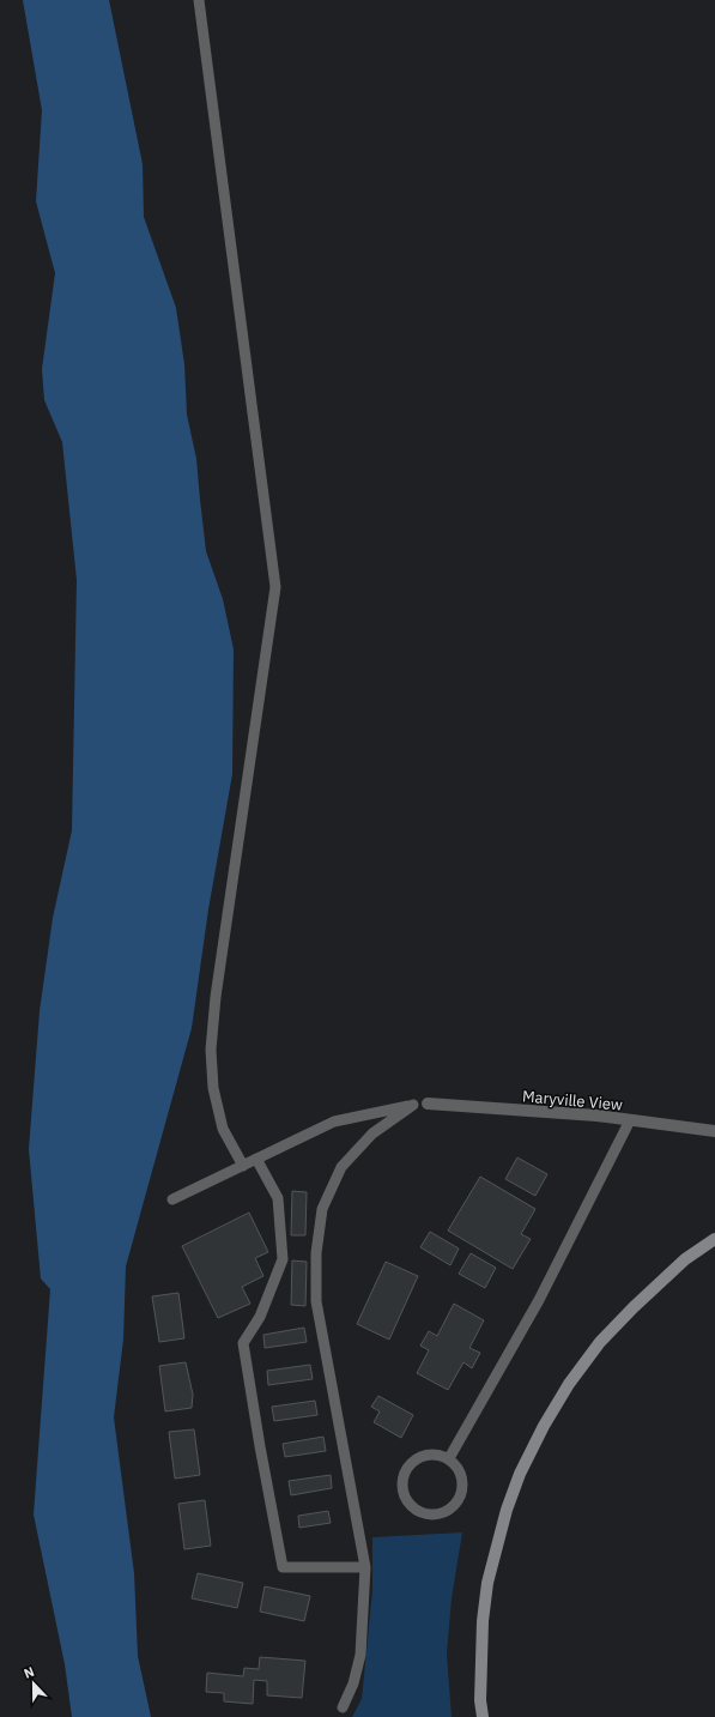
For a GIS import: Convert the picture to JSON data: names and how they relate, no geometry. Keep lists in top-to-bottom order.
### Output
{
  "streets": {
    "street": ["Maryville View"]
  },
  "north": "top"
}
